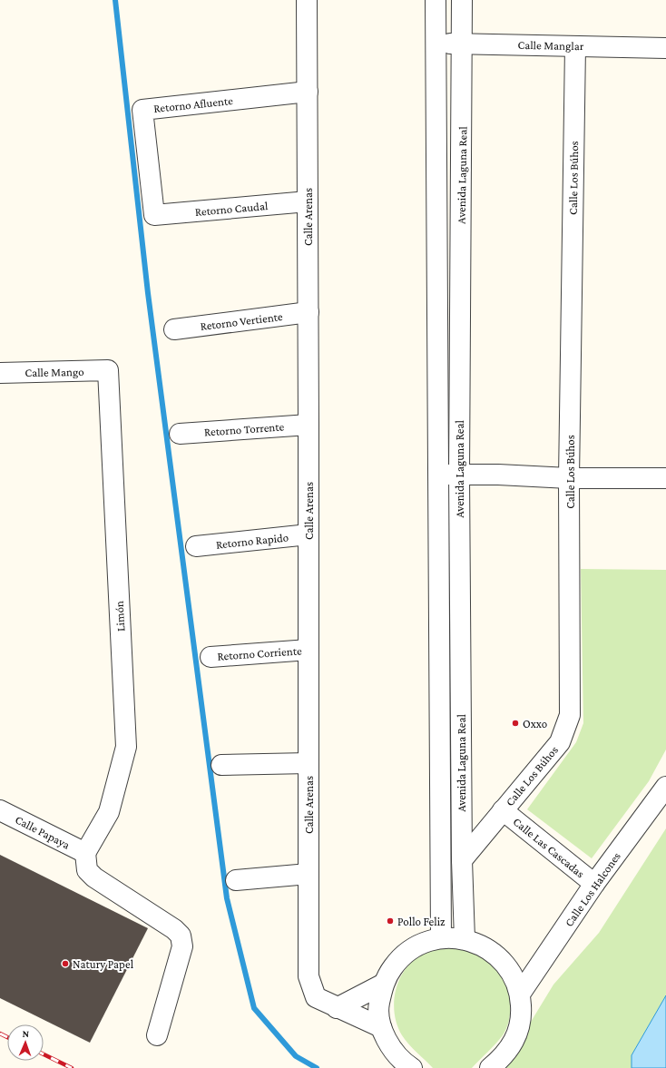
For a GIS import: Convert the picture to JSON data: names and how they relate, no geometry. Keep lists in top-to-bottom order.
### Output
{
  "streets": {
    "street": [
      "Calle Manglar",
      "Retorno Afluente",
      "Avenida Laguna Real",
      "Calle Los Búhos",
      "Retorno Caudal",
      "Calle Arenas",
      "Retorno Vertiente",
      "Calle Mango",
      "Retorno Torrente",
      "Retorno Rapido",
      "Limón",
      "Retorno Corriente",
      "Calle Papaya",
      "Calle Las Cascadas",
      "Calle Los Halcones"
    ]
  },
  "crossings": [
    ["Calle Manglar", "Avenida Laguna Real"],
    ["Calle Manglar", "Calle Los Búhos"],
    ["Retorno Afluente", "Retorno Caudal"],
    ["Retorno Afluente", "Calle Arenas"],
    ["Avenida Laguna Real", "Calle Los Búhos"],
    ["Calle Los Búhos", "Calle Las Cascadas"],
    ["Retorno Caudal", "Calle Arenas"],
    ["Calle Arenas", "Retorno Vertiente"],
    ["Calle Arenas", "Retorno Torrente"],
    ["Calle Arenas", "Retorno Rapido"],
    ["Calle Arenas", "Retorno Corriente"],
    ["Calle Mango", "Limón"],
    ["Limón", "Calle Papaya"],
    ["Calle Las Cascadas", "Calle Los Halcones"]
  ],
  "places": ["Oxxo", "Pollo Feliz", "Natury Papel"],
  "north": "top"
}
